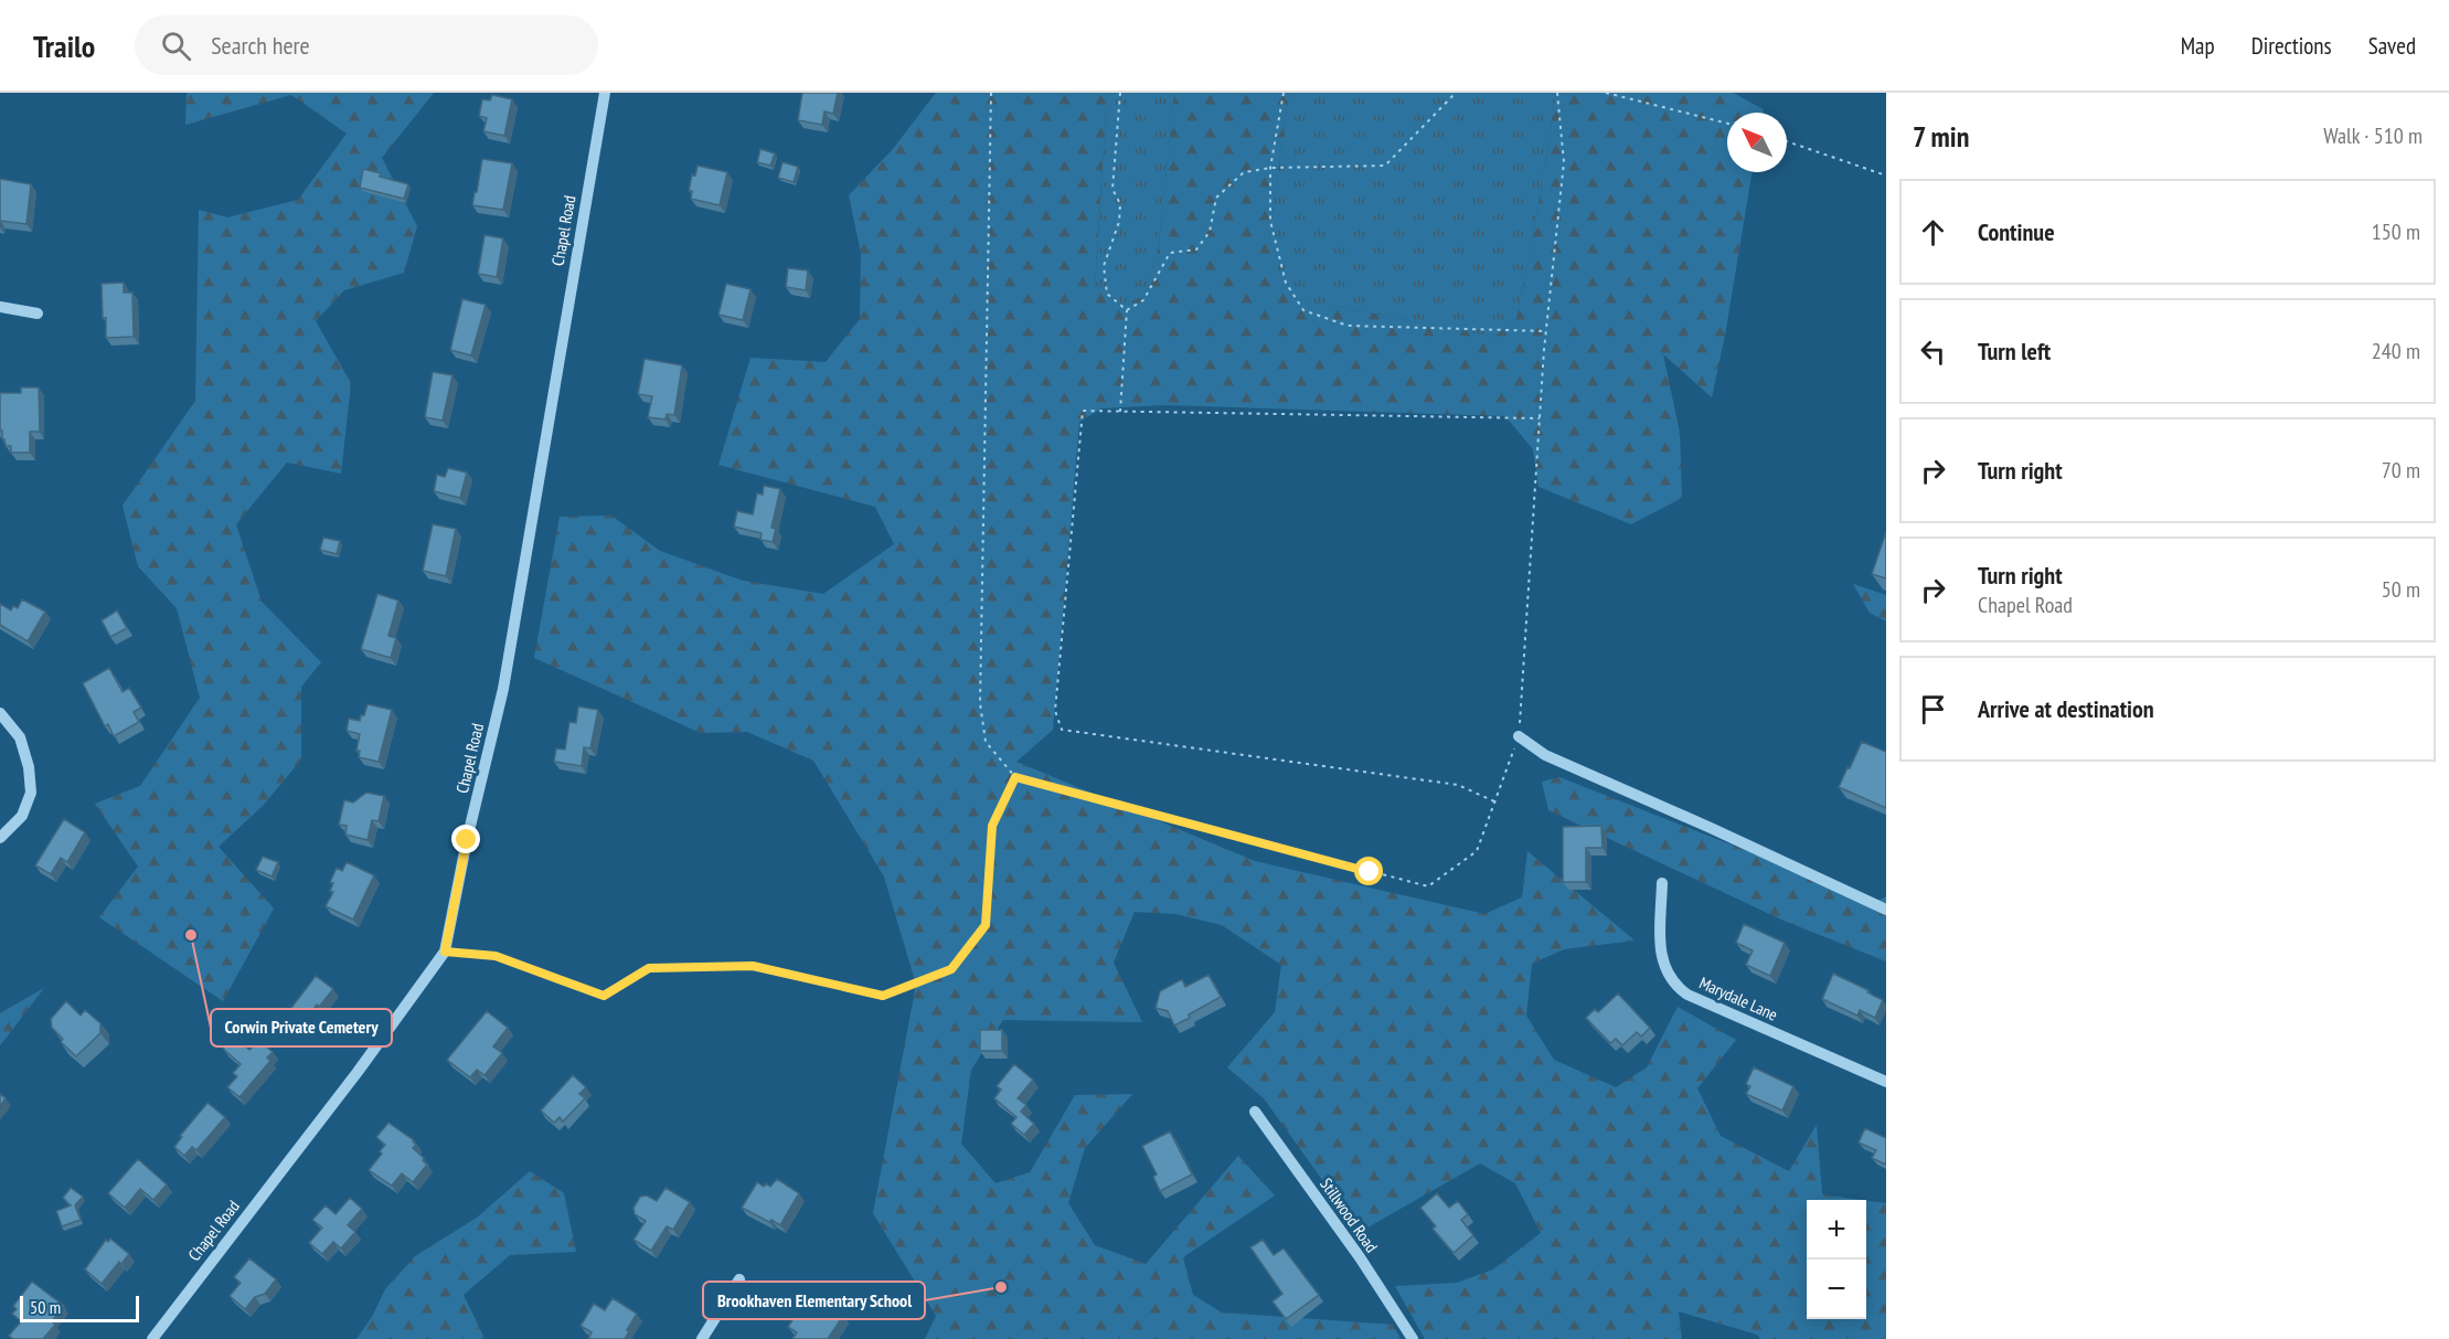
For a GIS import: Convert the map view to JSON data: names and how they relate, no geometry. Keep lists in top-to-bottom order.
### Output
{
  "streets": {
    "street": ["Chapel Road", "Marydale Lane", "Stillwood Road"]
  },
  "places": ["Corwin Private Cemetery", "Brookhaven Elementary School"],
  "scale_bar": "50 m",
  "north": "top left",
  "page": {
    "header": "Trailo",
    "search": "Search here",
    "nav": ["Map", "Directions", "Saved"],
    "heading": ["7 min", "Walk · 510 m"],
    "list": [
      ["Continue", "150 m"],
      ["Turn left", "240 m"],
      ["Turn right", "70 m"],
      ["Turn right", "Chapel Road", "50 m"],
      "Arrive at destination"
    ],
    "map_buttons": ["+", "−"],
    "scale": "50 m"
  }
}
